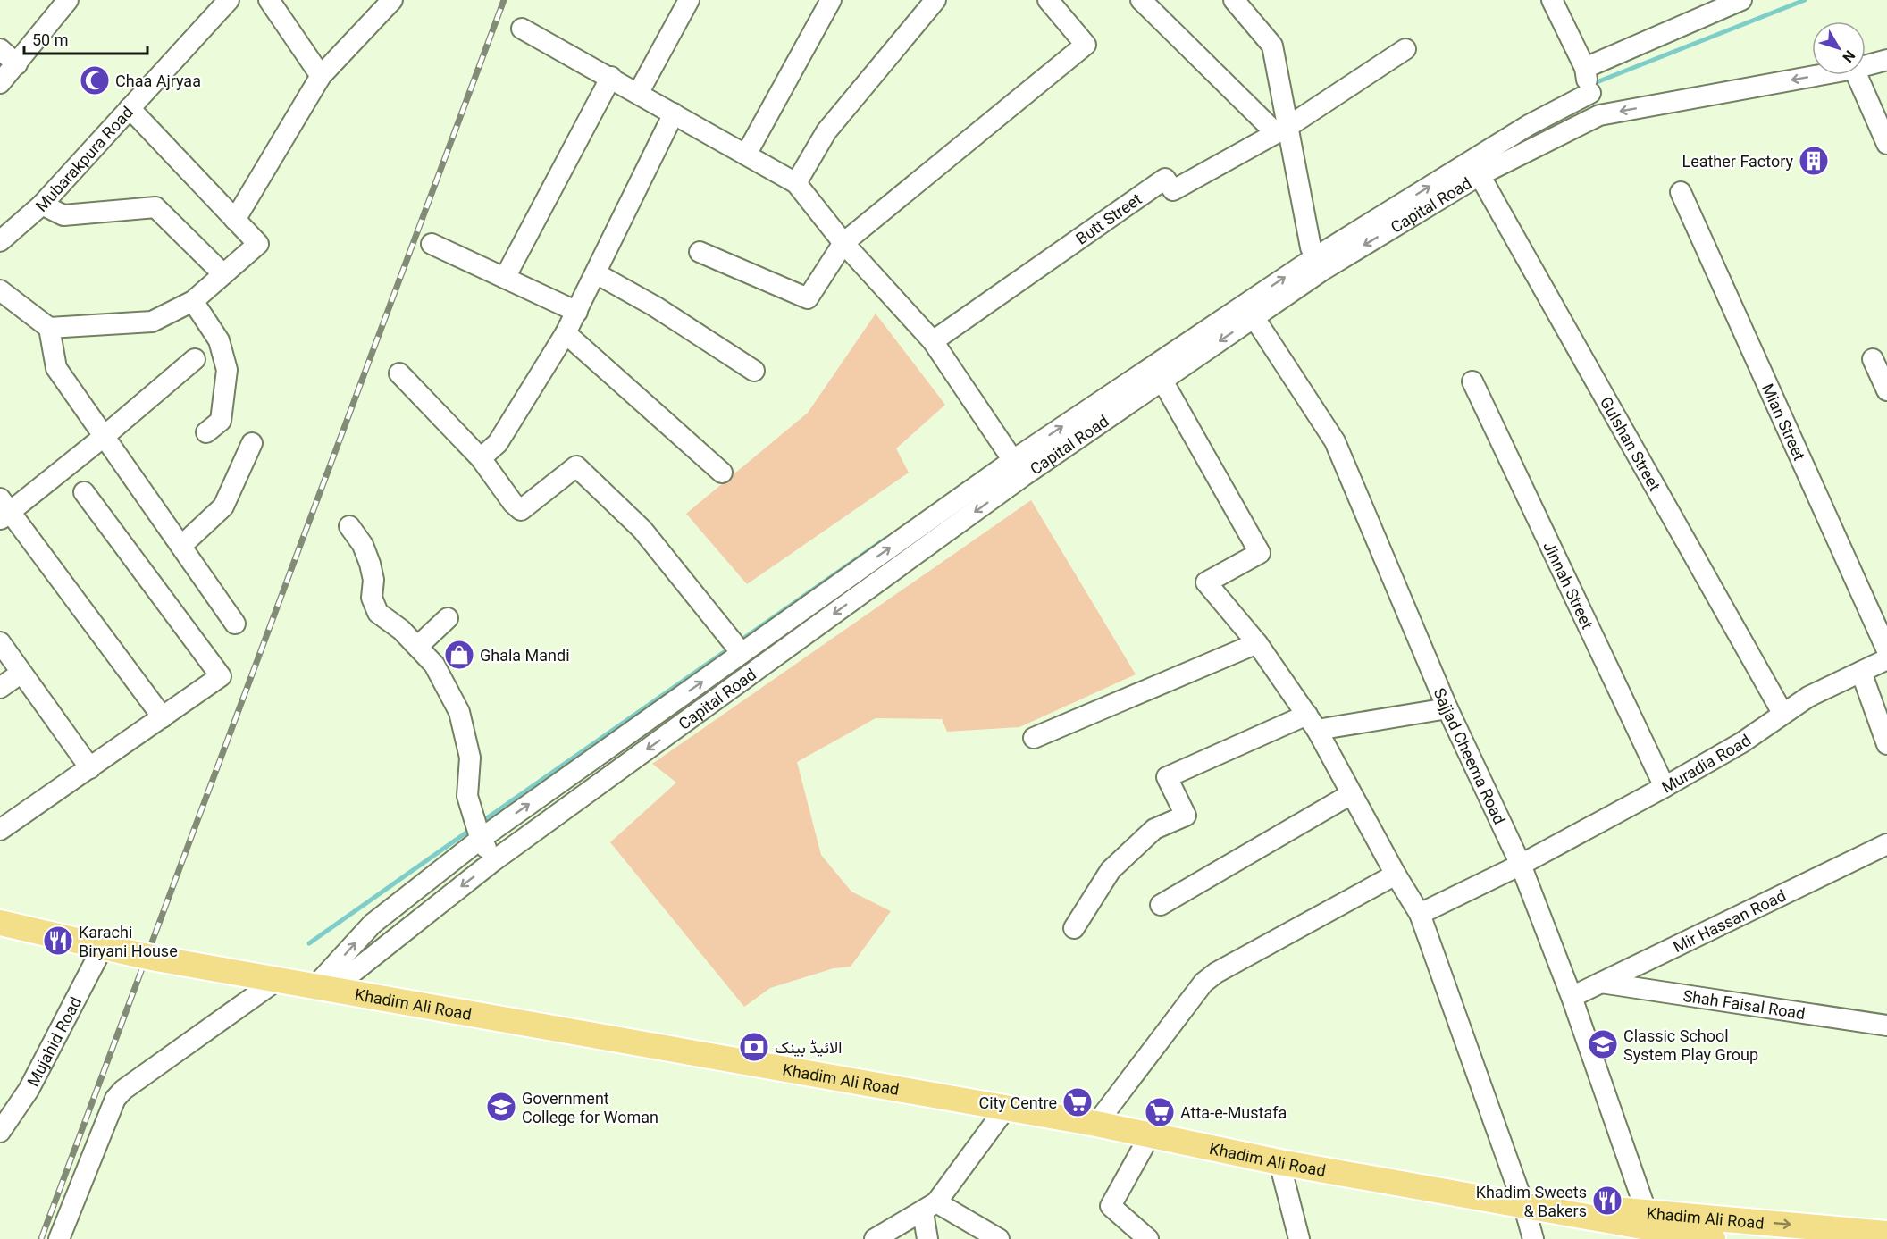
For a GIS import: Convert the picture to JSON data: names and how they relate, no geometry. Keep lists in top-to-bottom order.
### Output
{
  "streets": {
    "main road": ["Khadim Ali Road"],
    "street": [
      "Mubarakpura Road",
      "Capital Road",
      "Butt Street",
      "Mian Street",
      "Gulshan Street",
      "Jinnah Street",
      "Sajjad Cheema Road",
      "Muradia Road",
      "Mir Hassan Road",
      "Shah Faisal Road",
      "Mujahid Road"
    ]
  },
  "crossings": [
    ["Capital Road", "Gulshan Street"],
    ["Capital Road", "Sajjad Cheema Road"],
    ["Capital Road", "Khadim Ali Road"],
    ["Gulshan Street", "Muradia Road"],
    ["Jinnah Street", "Muradia Road"],
    ["Sajjad Cheema Road", "Muradia Road"],
    ["Sajjad Cheema Road", "Mir Hassan Road"],
    ["Sajjad Cheema Road", "Khadim Ali Road"],
    ["Mir Hassan Road", "Shah Faisal Road"],
    ["Khadim Ali Road", "Mujahid Road"]
  ],
  "places": {
    "mosque": ["Chaa Ajryaa"],
    "building": ["Leather Factory"],
    "shop": ["Ghala Mandi"],
    "restaurant": ["Karachi Biryani House", "Khadim Sweets & Bakers"],
    "school or university": ["Classic School System Play Group", "Government College for Woman"],
    "bank": ["الائیڈ بینک"],
    "supermarket": ["City Centre", "Atta-e-Mustafa"]
  },
  "scale_bar": "50 m",
  "north": "bottom right"
}
